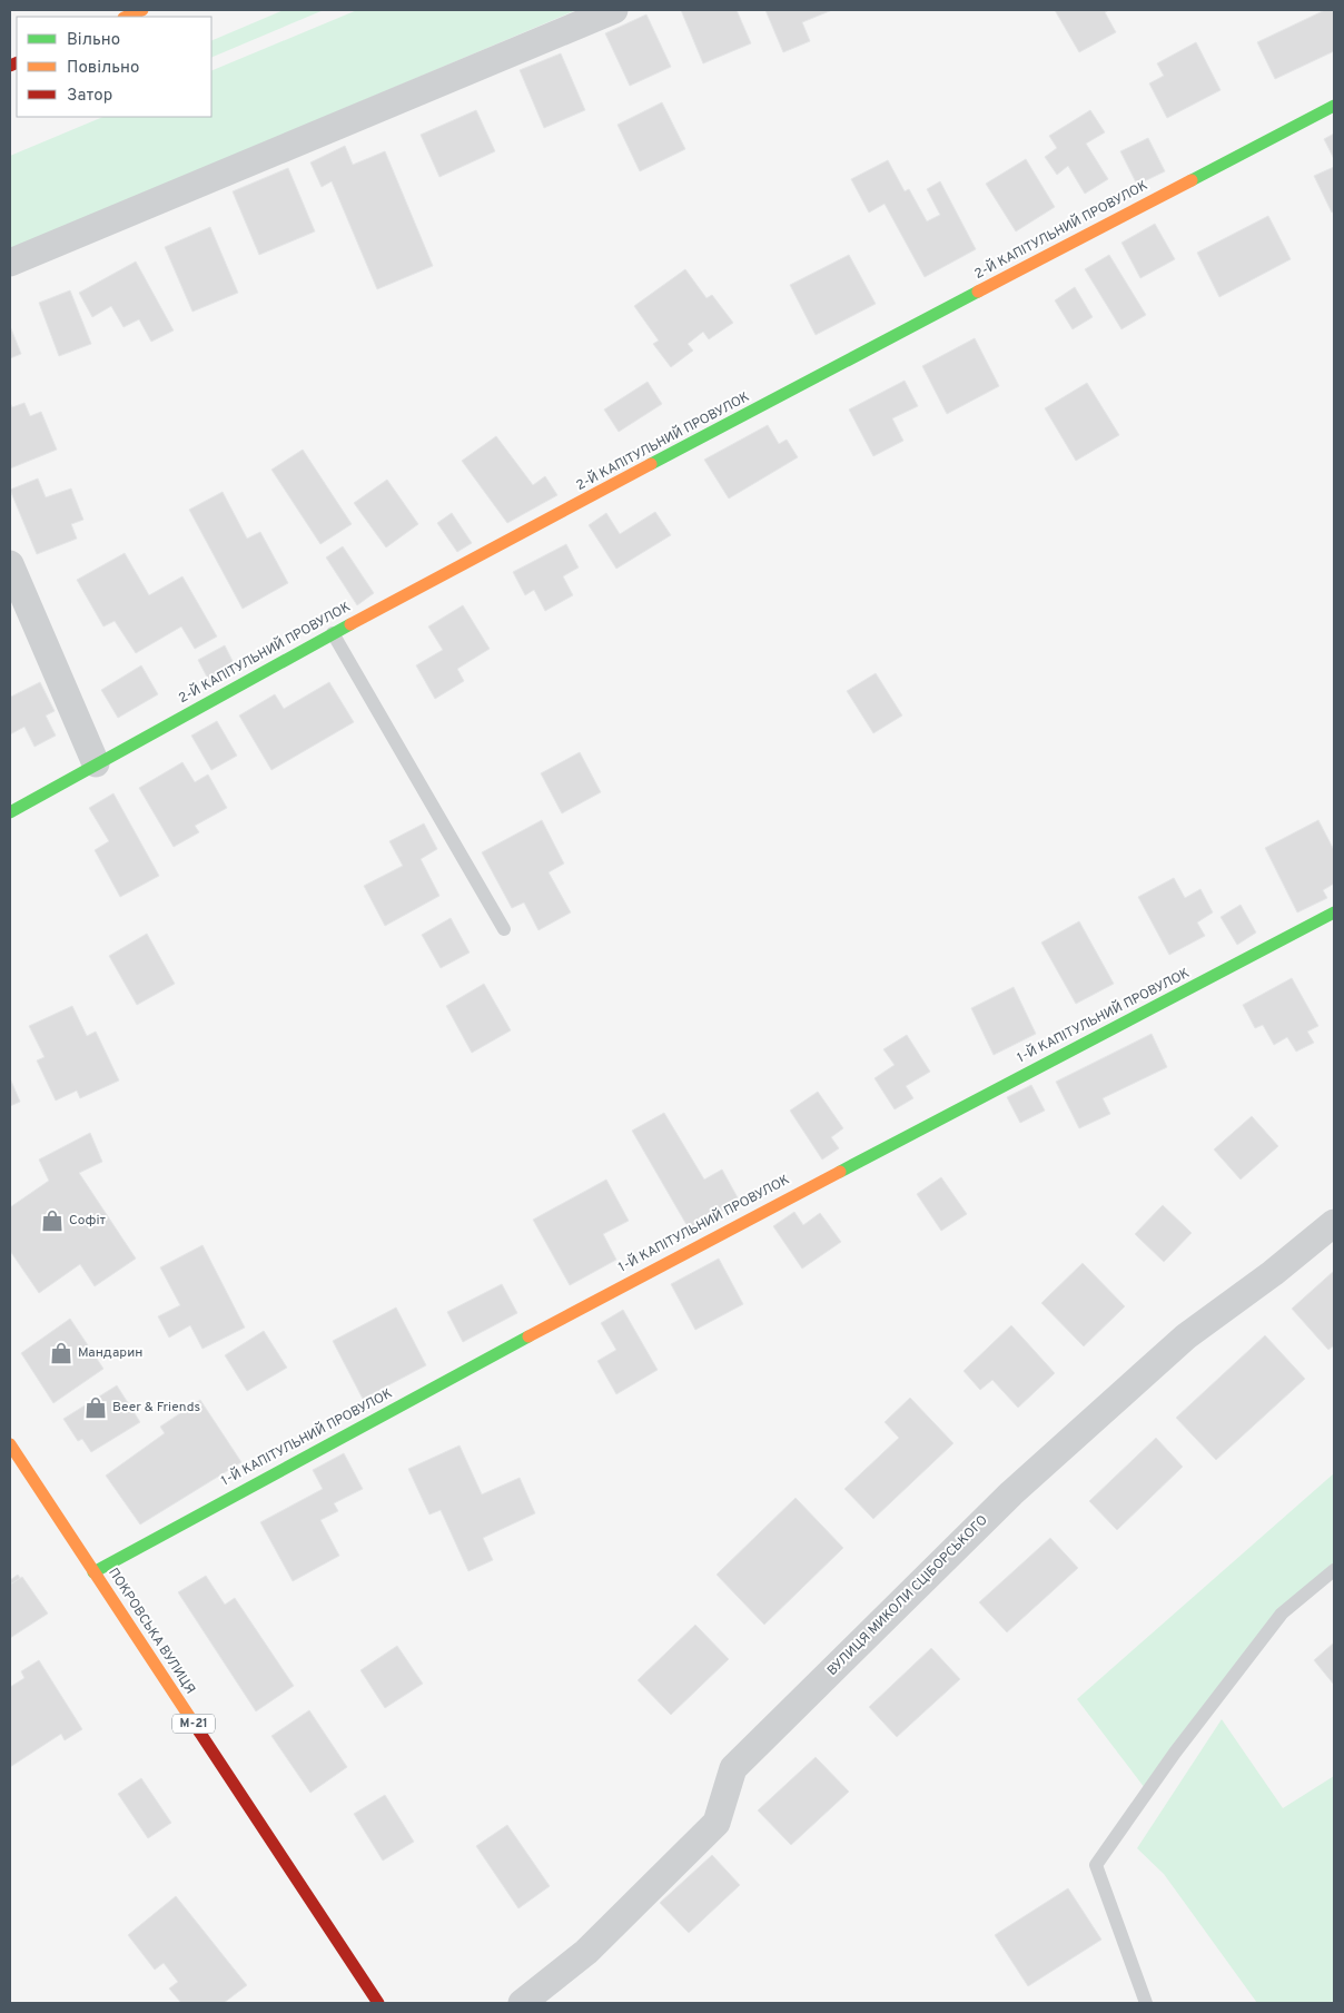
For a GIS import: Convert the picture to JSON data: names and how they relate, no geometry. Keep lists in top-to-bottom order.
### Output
{
  "streets": {
    "main road": [
      "2-Й КАПІТУЛЬНИЙ ПРОВУЛОК",
      "1-Й КАПІТУЛЬНИЙ ПРОВУЛОК",
      "ПОКРОВСЬКА ВУЛИЦЯ",
      "М-21"
    ],
    "street": ["ВУЛИЦЯ МИКОЛИ СЦІБОРСЬКОГО"]
  },
  "crossings": [
    ["1-Й КАПІТУЛЬНИЙ ПРОВУЛОК", "ПОКРОВСЬКА ВУЛИЦЯ"]
  ],
  "places": {
    "shop": ["Софіт", "Мандарин", "Beer & Friends"]
  },
  "legend": ["Вільно", "Повільно", "Затор"]
}
